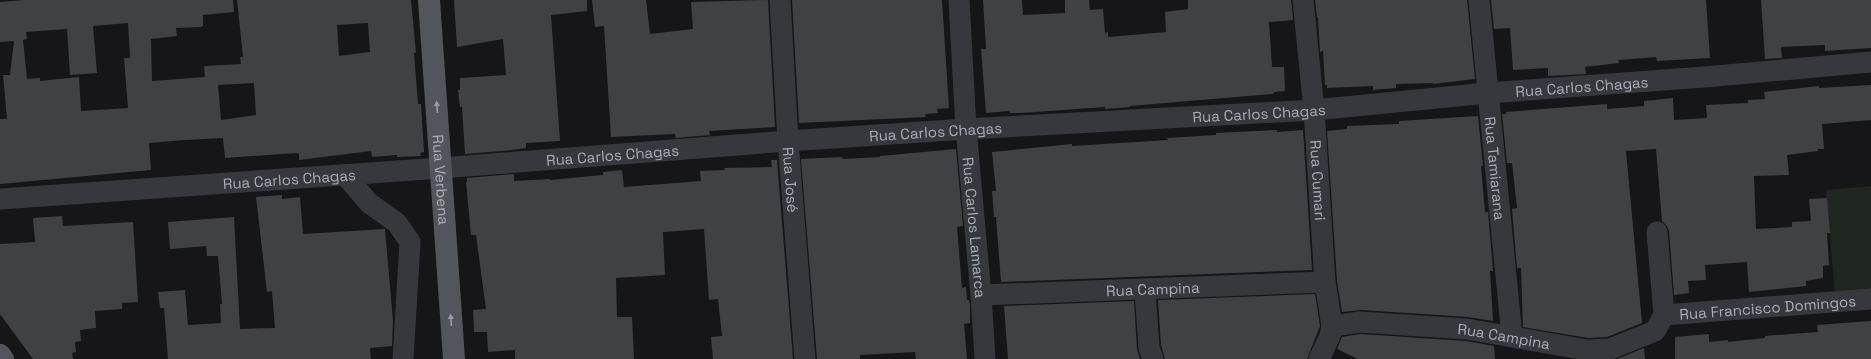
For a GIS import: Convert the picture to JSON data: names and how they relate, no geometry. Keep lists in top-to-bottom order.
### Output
{
  "streets": {
    "main road": ["Rua Verbena"],
    "street": [
      "Rua Carlos Chagas",
      "Rua Tamiarana",
      "Rua José",
      "Rua Cumari",
      "Rua Carlos Lamarca",
      "Rua Campina",
      "Rua Francisco Domingos"
    ]
  },
  "crossings": [
    ["Rua Carlos Chagas", "Rua Tamiarana"],
    ["Rua Carlos Chagas", "Rua Verbena"],
    ["Rua Carlos Chagas", "Rua José"],
    ["Rua Carlos Chagas", "Rua Cumari"],
    ["Rua Carlos Chagas", "Rua Carlos Lamarca"],
    ["Rua Tamiarana", "Rua Campina"],
    ["Rua Cumari", "Rua Campina"],
    ["Rua Carlos Lamarca", "Rua Campina"],
    ["Rua Campina", "Rua Francisco Domingos"]
  ],
  "one_way": ["Rua Verbena"]
}
